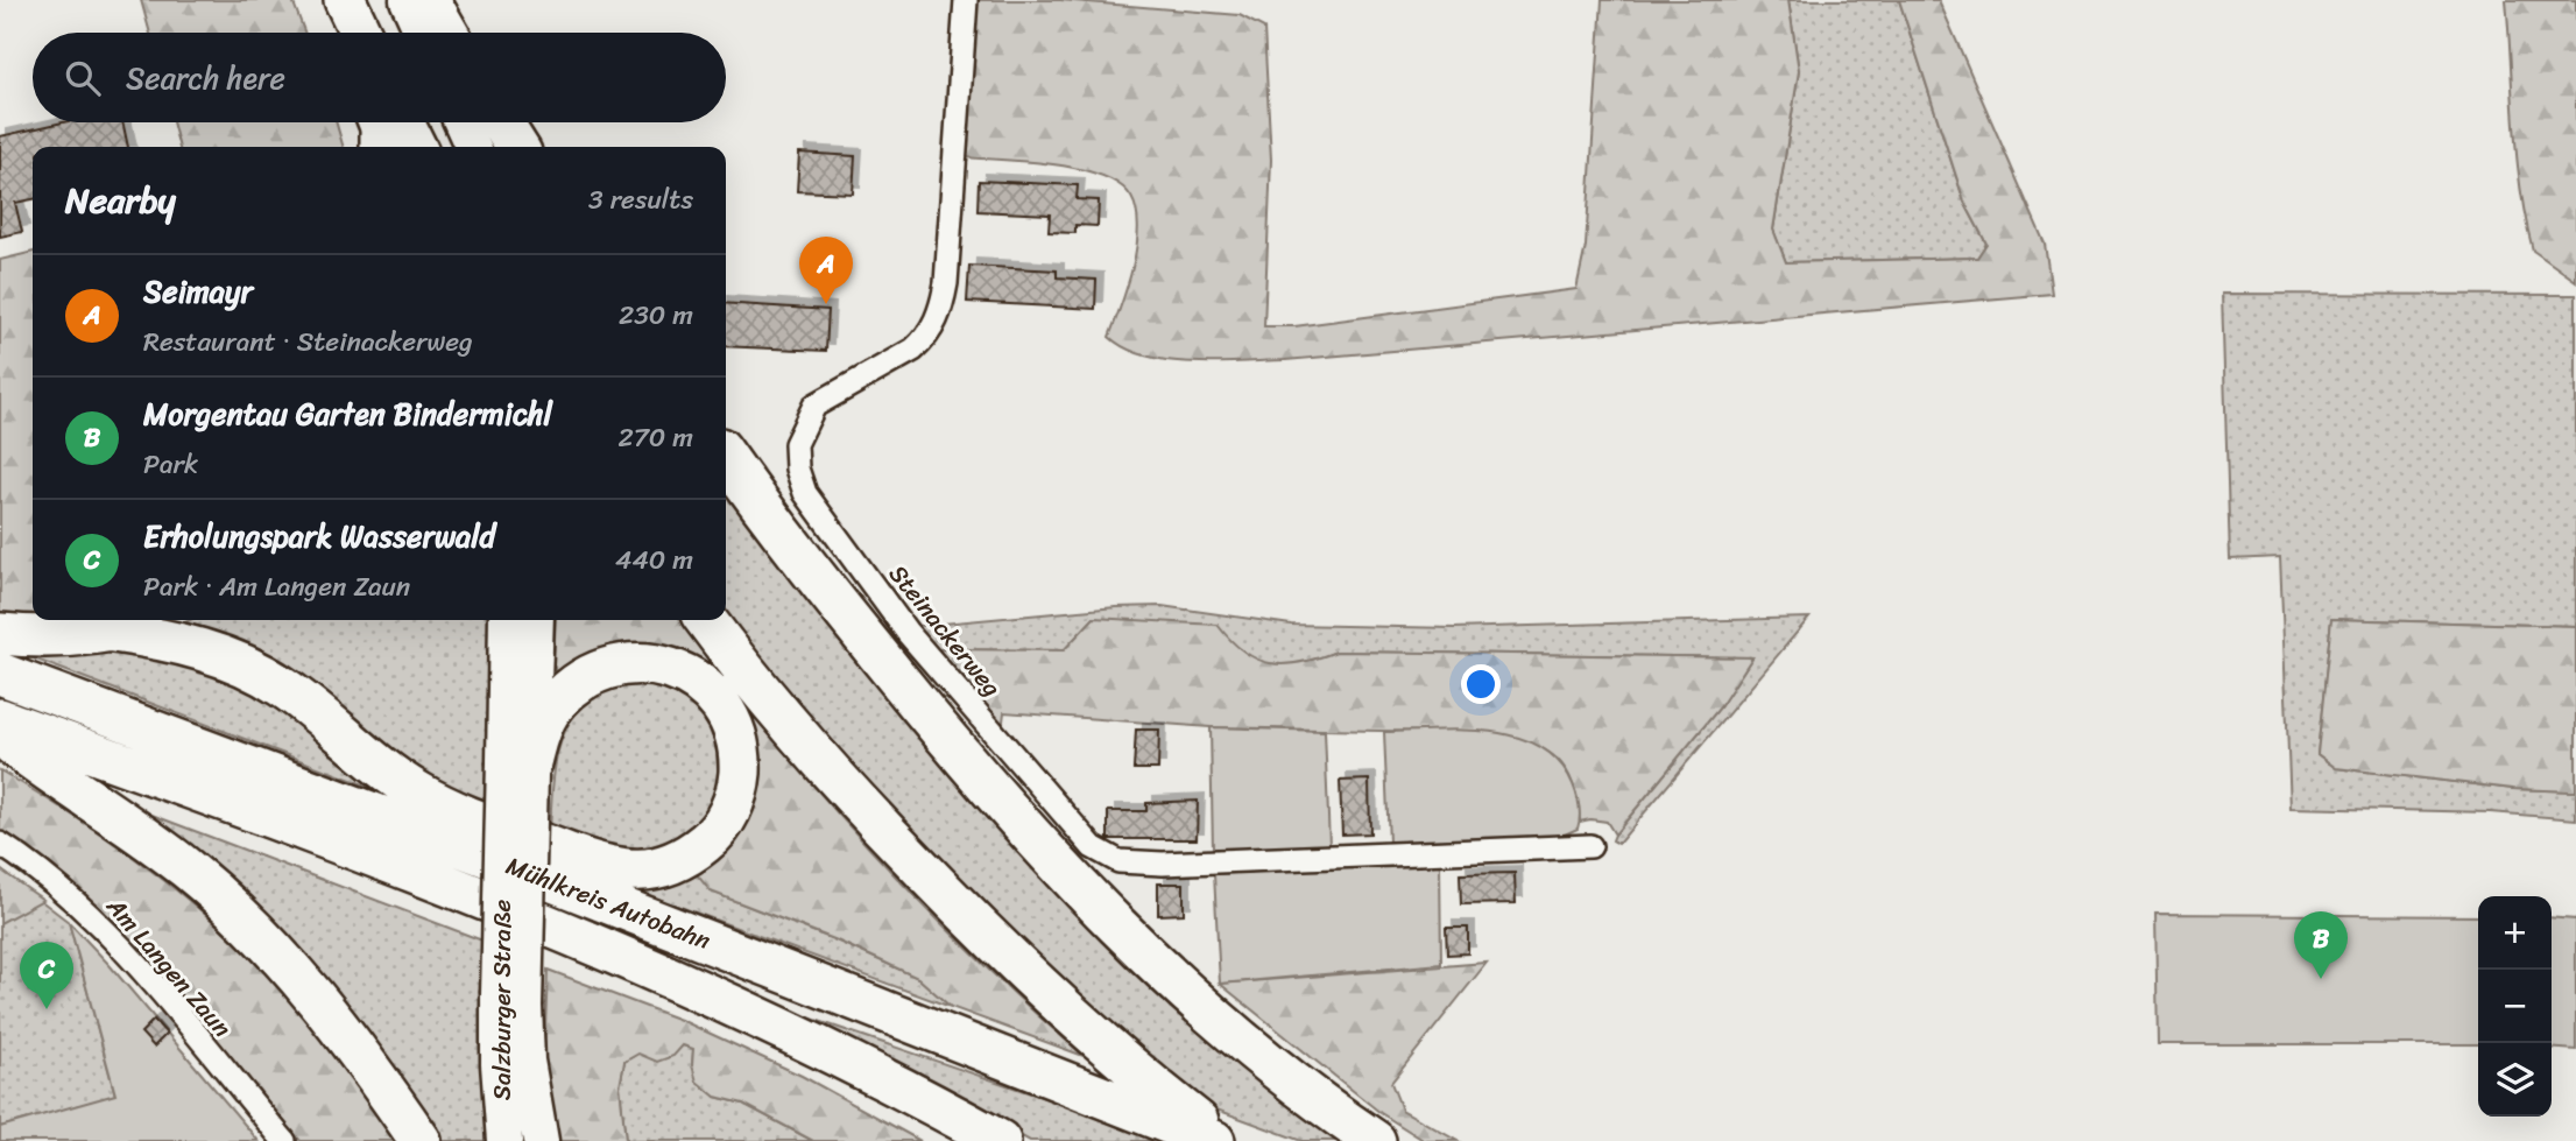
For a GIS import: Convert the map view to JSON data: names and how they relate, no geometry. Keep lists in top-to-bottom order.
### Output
{
  "streets": {
    "highway": ["Mühlkreis Autobahn"],
    "main road": ["Salzburger Straße"],
    "street": ["Steinackerweg", "Am Langen Zaun"]
  },
  "page": {
    "search": "Search here",
    "heading": ["Nearby", "3 results"],
    "pins": ["A", "B", "C"],
    "list": [
      {
        "mark": "A",
        "name": "Seimayr",
        "note": "Restaurant · Steinackerweg",
        "value": "230 m"
      },
      {
        "mark": "B",
        "name": "Morgentau Garten Bindermichl",
        "note": "Park",
        "value": "270 m"
      },
      {
        "mark": "C",
        "name": "Erholungspark Wasserwald",
        "note": "Park · Am Langen Zaun",
        "value": "440 m"
      }
    ],
    "map_buttons": ["+", "−"]
  }
}
